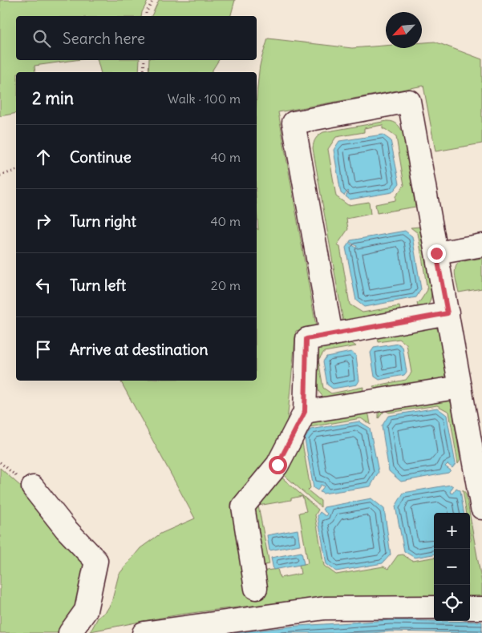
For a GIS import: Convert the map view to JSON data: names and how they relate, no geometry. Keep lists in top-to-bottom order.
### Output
{
  "north": "bottom left",
  "page": {
    "search": "Search here",
    "heading": ["2 min", "Walk · 100 m"],
    "list": [
      ["Continue", "40 m"],
      ["Turn right", "40 m"],
      ["Turn left", "20 m"],
      "Arrive at destination"
    ],
    "map_buttons": ["+", "−"]
  }
}
